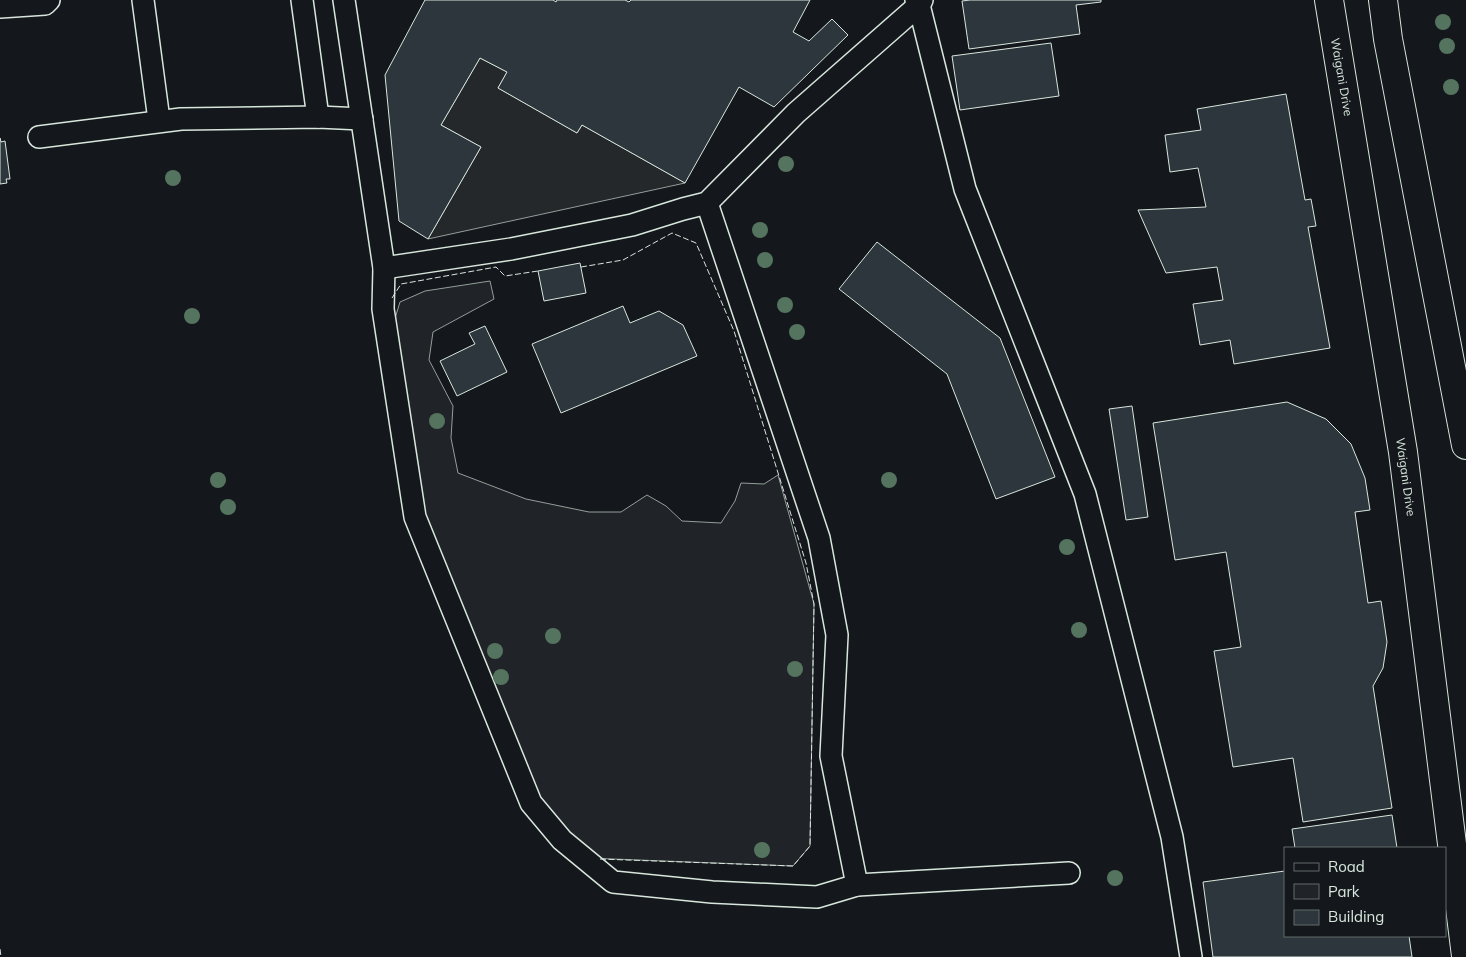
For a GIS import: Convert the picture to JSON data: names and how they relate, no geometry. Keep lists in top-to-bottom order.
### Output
{
  "streets": {
    "highway": ["Waigani Drive"]
  },
  "legend": ["Road", "Park", "Building"]
}
